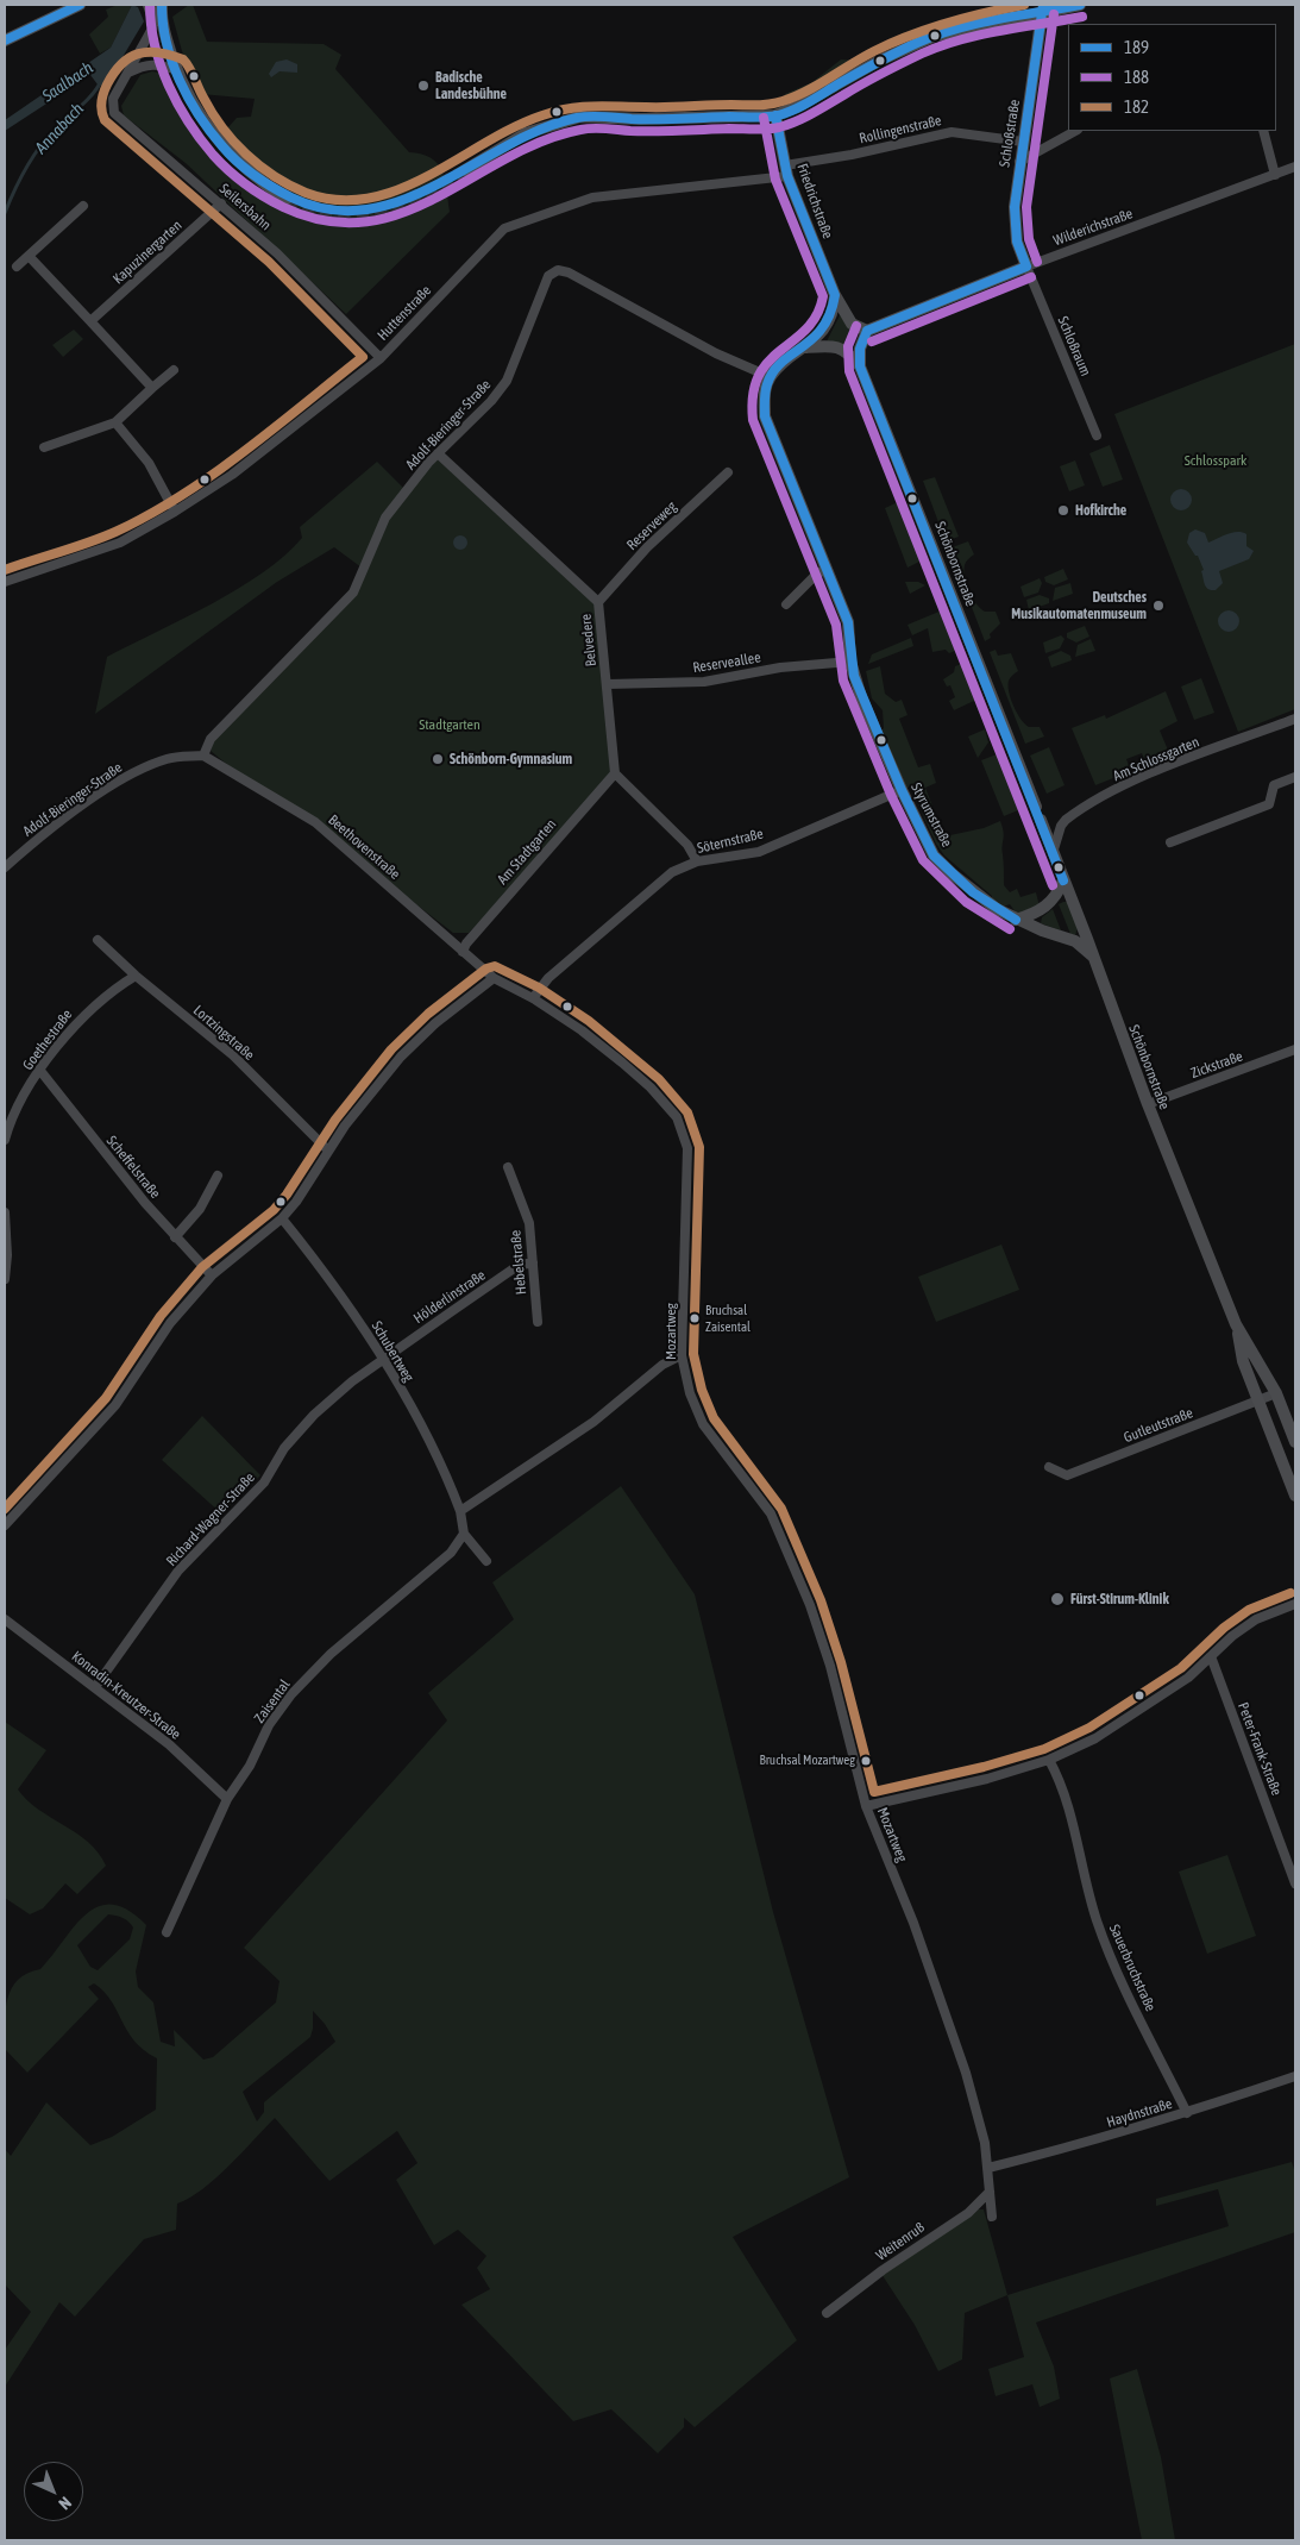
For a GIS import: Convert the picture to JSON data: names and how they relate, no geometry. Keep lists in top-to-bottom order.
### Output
{
  "streets": {
    "main road": [
      "Schloßstraße",
      "Friedrichstraße",
      "Wilderichstraße",
      "Schönbornstraße",
      "Styrumstraße"
    ],
    "street": [
      "Rollingenstraße",
      "Seilersbahn",
      "Kapuzinergarten",
      "Huttenstraße",
      "Schloßraum",
      "Adolf-Bieringer-Straße",
      "Reserveweg",
      "Belvedere",
      "Reserveallee",
      "Am Schlossgarten",
      "Söternstraße",
      "Beethovenstraße",
      "Am Stadtgarten",
      "Lortzingstraße",
      "Goethestraße",
      "Zickstraße",
      "Scheffelstraße",
      "Hebelstraße",
      "Hölderlinstraße",
      "Mozartweg",
      "Schubertweg",
      "Gutleutstraße",
      "Richard-Wagner-Straße",
      "Konradin-Kreutzer-Straße",
      "Zaisental",
      "Peter-Frank-Straße",
      "Sauerbruchstraße",
      "Haydnstraße",
      "Weitenruß"
    ]
  },
  "crossings": [
    ["Rollingenstraße", "Schloßstraße"],
    ["Rollingenstraße", "Friedrichstraße"],
    ["Rollingenstraße", "Huttenstraße"],
    ["Schloßstraße", "Wilderichstraße"],
    ["Schloßstraße", "Schloßraum"],
    ["Friedrichstraße", "Wilderichstraße"],
    ["Friedrichstraße", "Huttenstraße"],
    ["Seilersbahn", "Kapuzinergarten"],
    ["Seilersbahn", "Huttenstraße"],
    ["Wilderichstraße", "Schloßraum"],
    ["Adolf-Bieringer-Straße", "Belvedere"],
    ["Adolf-Bieringer-Straße", "Styrumstraße"],
    ["Adolf-Bieringer-Straße", "Beethovenstraße"],
    ["Reserveweg", "Belvedere"],
    ["Schönbornstraße", "Am Schlossgarten"],
    ["Schönbornstraße", "Styrumstraße"],
    ["Schönbornstraße", "Zickstraße"],
    ["Schönbornstraße", "Gutleutstraße"],
    ["Belvedere", "Reserveallee"],
    ["Belvedere", "Am Stadtgarten"],
    ["Reserveallee", "Styrumstraße"],
    ["Styrumstraße", "Söternstraße"],
    ["Söternstraße", "Mozartweg"],
    ["Beethovenstraße", "Am Stadtgarten"],
    ["Beethovenstraße", "Mozartweg"],
    ["Lortzingstraße", "Goethestraße"],
    ["Goethestraße", "Scheffelstraße"],
    ["Hebelstraße", "Hölderlinstraße"],
    ["Hölderlinstraße", "Schubertweg"],
    ["Hölderlinstraße", "Richard-Wagner-Straße"],
    ["Mozartweg", "Haydnstraße"],
    ["Mozartweg", "Weitenruß"],
    ["Schubertweg", "Richard-Wagner-Straße"],
    ["Richard-Wagner-Straße", "Konradin-Kreutzer-Straße"],
    ["Konradin-Kreutzer-Straße", "Zaisental"],
    ["Sauerbruchstraße", "Haydnstraße"]
  ],
  "water": ["Saalbach", "Annabach"],
  "parks": ["Schlosspark", "Stadtgarten"],
  "places": [
    "Badische Landesbühne",
    "Hofkirche",
    "Deutsches Musikautomatenmuseum",
    "Schönborn-Gymnasium",
    "Bruchsal Zaisental",
    "Fürst-Stirum-Klinik",
    "Bruchsal Mozartweg"
  ],
  "lines": ["transit line 189", "transit line 188", "transit line 182"],
  "legend": ["189", "188", "182"],
  "north": "bottom right"
}
